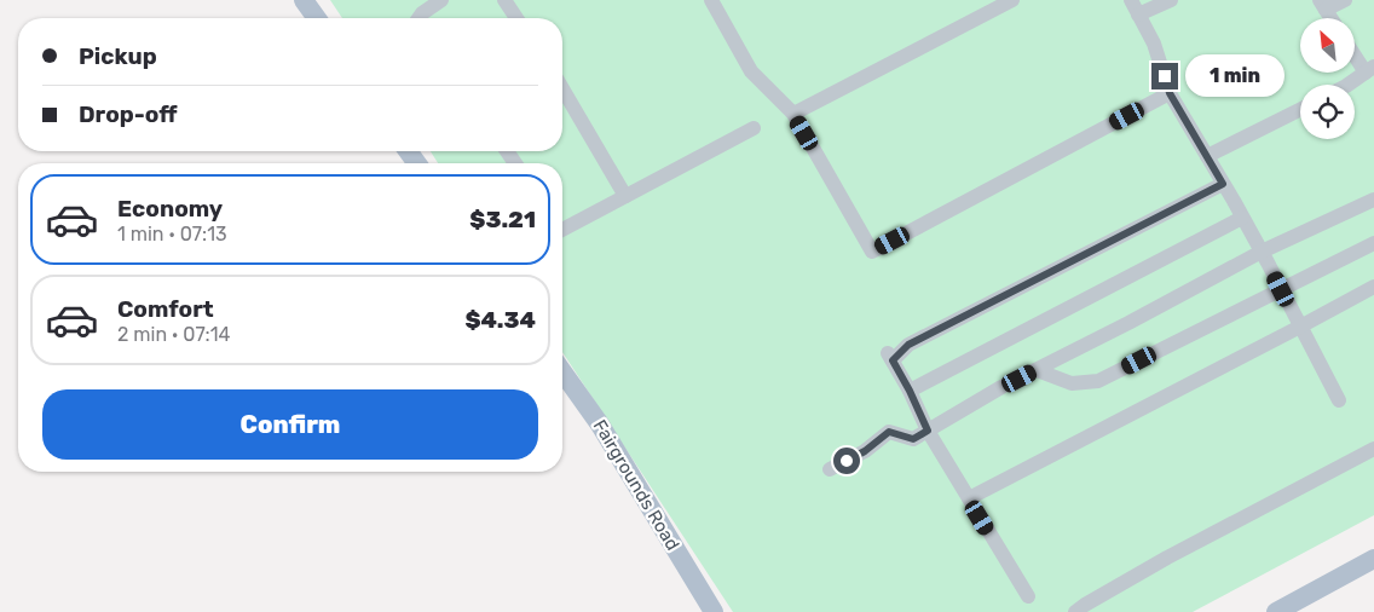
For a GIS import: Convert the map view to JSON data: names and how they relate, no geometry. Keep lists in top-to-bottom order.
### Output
{
  "streets": {
    "main road": ["Fairgrounds Road"]
  },
  "north": "top left",
  "page": {
    "banner": ["Pickup", "Drop-off"],
    "bubble": "1 min",
    "list": [
      {
        "name": "Economy",
        "note": "1 min · 07:13",
        "value": "$3.21"
      },
      {
        "name": "Comfort",
        "note": "2 min · 07:14",
        "value": "$4.34"
      }
    ],
    "buttons": "Confirm"
  }
}
